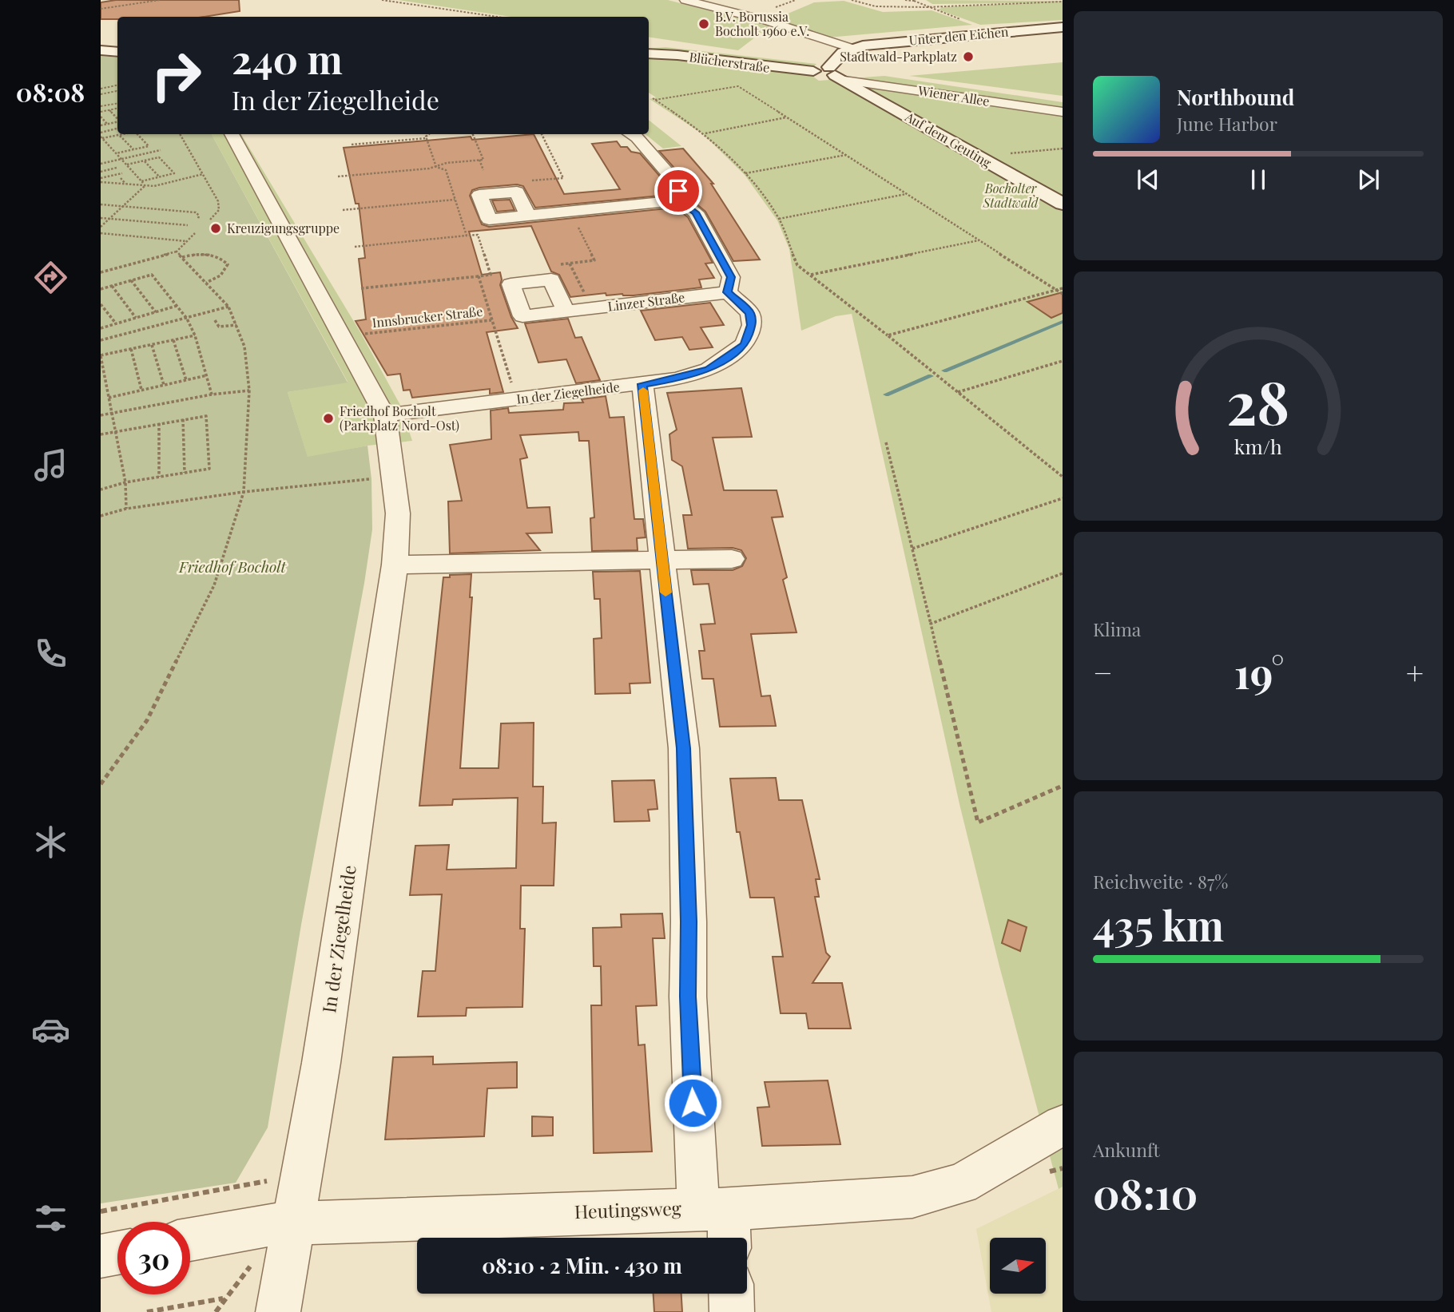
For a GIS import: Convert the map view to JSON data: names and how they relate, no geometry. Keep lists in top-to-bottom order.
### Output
{
  "streets": {
    "street": [
      "Unter den Eichen",
      "Blücherstraße",
      "Wiener Allee",
      "Auf dem Geuting",
      "Linzer Straße",
      "In der Ziegelheide",
      "Heutingsweg"
    ],
    "path": ["Innsbrucker Straße"]
  },
  "crossings": [
    ["Blücherstraße", "Wiener Allee"],
    ["Blücherstraße", "Auf dem Geuting"],
    ["Wiener Allee", "Auf dem Geuting"],
    ["Linzer Straße", "In der Ziegelheide"],
    ["Innsbrucker Straße", "In der Ziegelheide"],
    ["In der Ziegelheide", "Heutingsweg"]
  ],
  "parks": ["Bocholter Stadtwald", "Friedhof Bocholt"],
  "places": [
    "B.V. Borussia Bocholt 1960 e.V.",
    "Stadtwald-Parkplatz",
    "Kreuzigungsgruppe",
    "Friedhof Bocholt (Parkplatz Nord-Ost)"
  ],
  "north": "right",
  "page": {
    "tabs": "08:08",
    "turn": ["240 m", "In der Ziegelheide"],
    "song": ["Northbound", "June Harbor"],
    "tile": [
      "Klima",
      ["Reichweite · 87%", "435 km"],
      ["Ankunft", "08:10"]
    ],
    "heat": ["−", "19°", "+"],
    "limit": "30",
    "trip": "08:10 · 2 Min. · 430 m",
    "gauge": ["28", "km/h"]
  }
}
